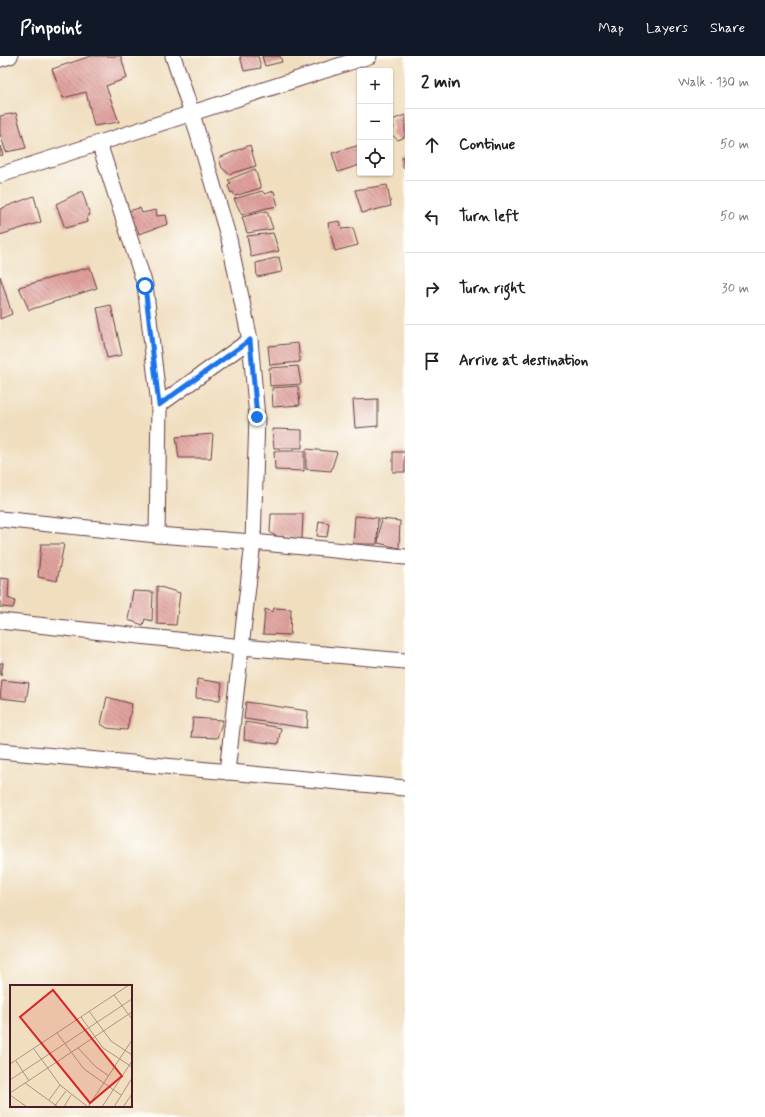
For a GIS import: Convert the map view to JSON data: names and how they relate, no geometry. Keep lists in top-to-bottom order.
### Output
{
  "page": {
    "header": "Pinpoint",
    "nav": ["Map", "Layers", "Share"],
    "heading": ["2 min", "Walk · 130 m"],
    "map_buttons": ["+", "−"],
    "list": [
      ["Continue", "50 m"],
      ["Turn left", "50 m"],
      ["Turn right", "30 m"],
      "Arrive at destination"
    ]
  }
}
